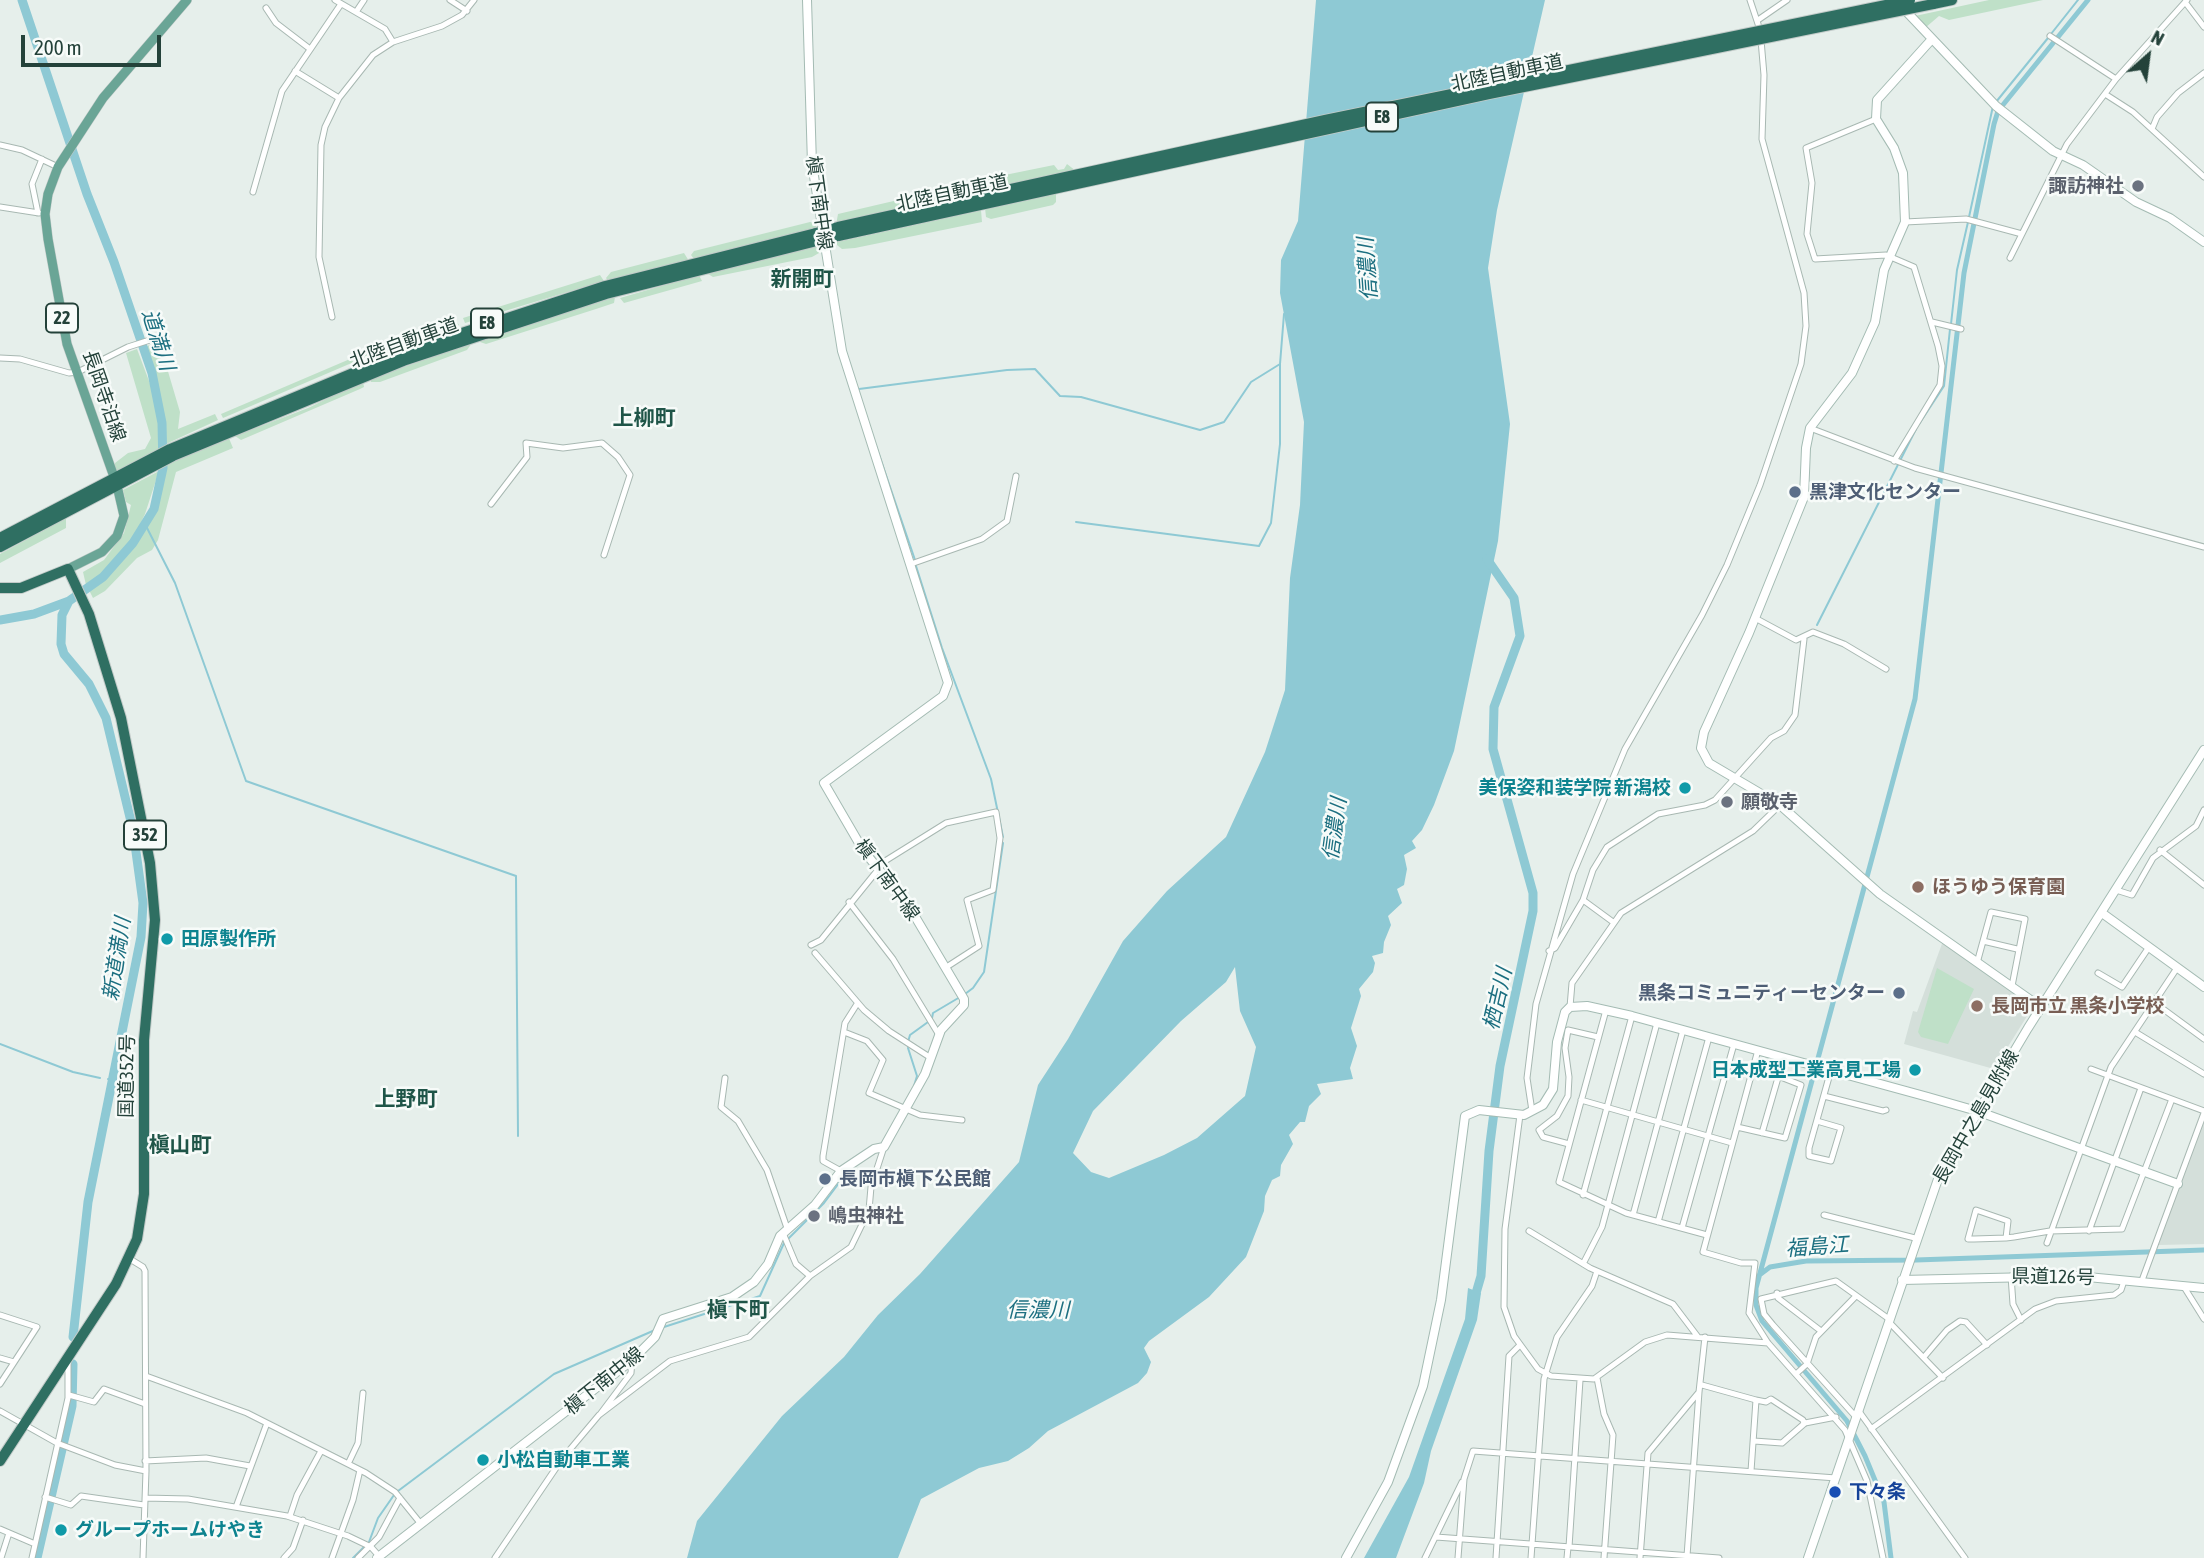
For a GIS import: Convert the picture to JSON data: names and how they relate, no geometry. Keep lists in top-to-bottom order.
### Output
{
  "streets": {
    "highway": [
      "北陸自動車道",
      "E8",
      "352",
      "国道352号"
    ],
    "main road": [
      "槇下南中線",
      "22",
      "長岡寺泊線",
      "長岡中之島見附線",
      "県道126号"
    ]
  },
  "crossings": [
    ["長岡中之島見附線", "県道126号"]
  ],
  "districts": [
    "新開町",
    "上柳町",
    "上野町",
    "槇山町",
    "槇下町"
  ],
  "water": [
    "信濃川",
    "道満川",
    "新道満川",
    "栖吉川",
    "福島江"
  ],
  "places": [
    "諏訪神社",
    "黒津文化センター",
    "美保姿和装学院 新潟校",
    "願敬寺",
    "ほうゆう保育園",
    "田原製作所",
    "黒条コミュニティーセンター",
    "長岡市立 黒条小学校",
    "日本成型工業高見工場",
    "長岡市槇下公民館",
    "嶋虫神社",
    "小松自動車工業",
    "下々条",
    "グループホームけやき"
  ],
  "scale_bar": "200 m",
  "north": "top right"
}
